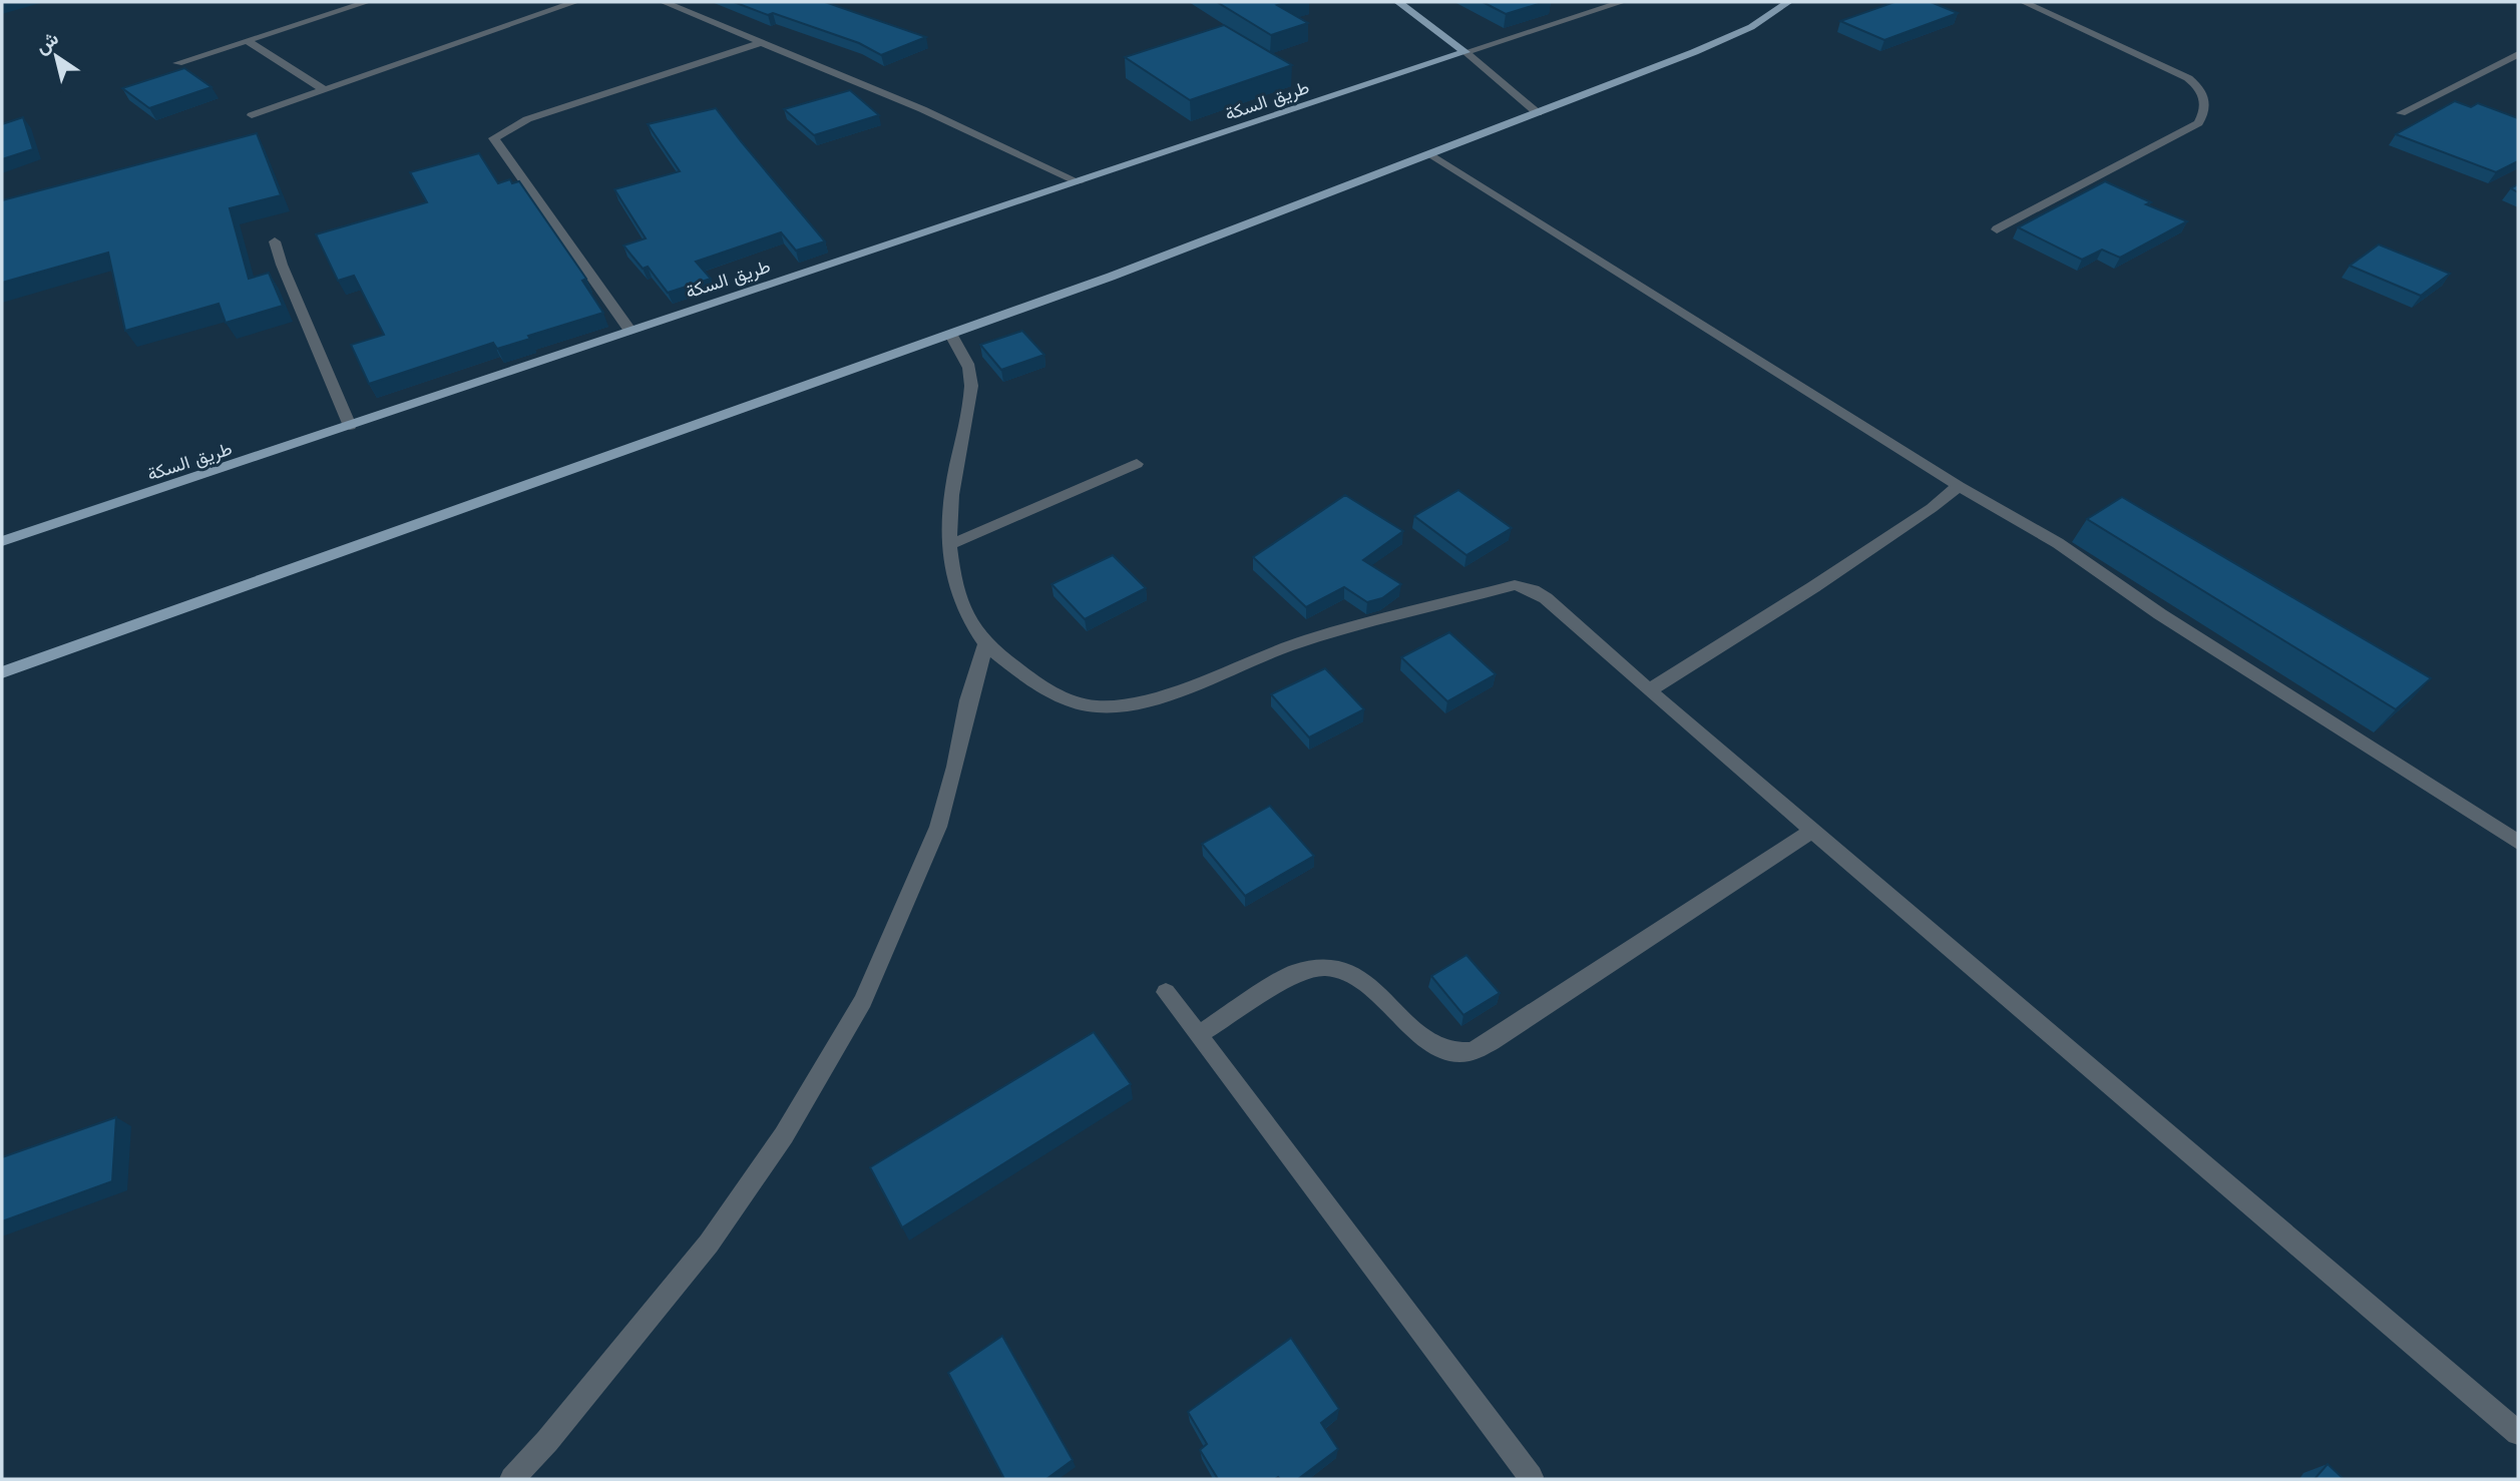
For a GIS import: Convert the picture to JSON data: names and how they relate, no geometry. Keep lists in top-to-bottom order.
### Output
{
  "streets": {
    "main road": ["طريق السكة"]
  },
  "north": "top left"
}
